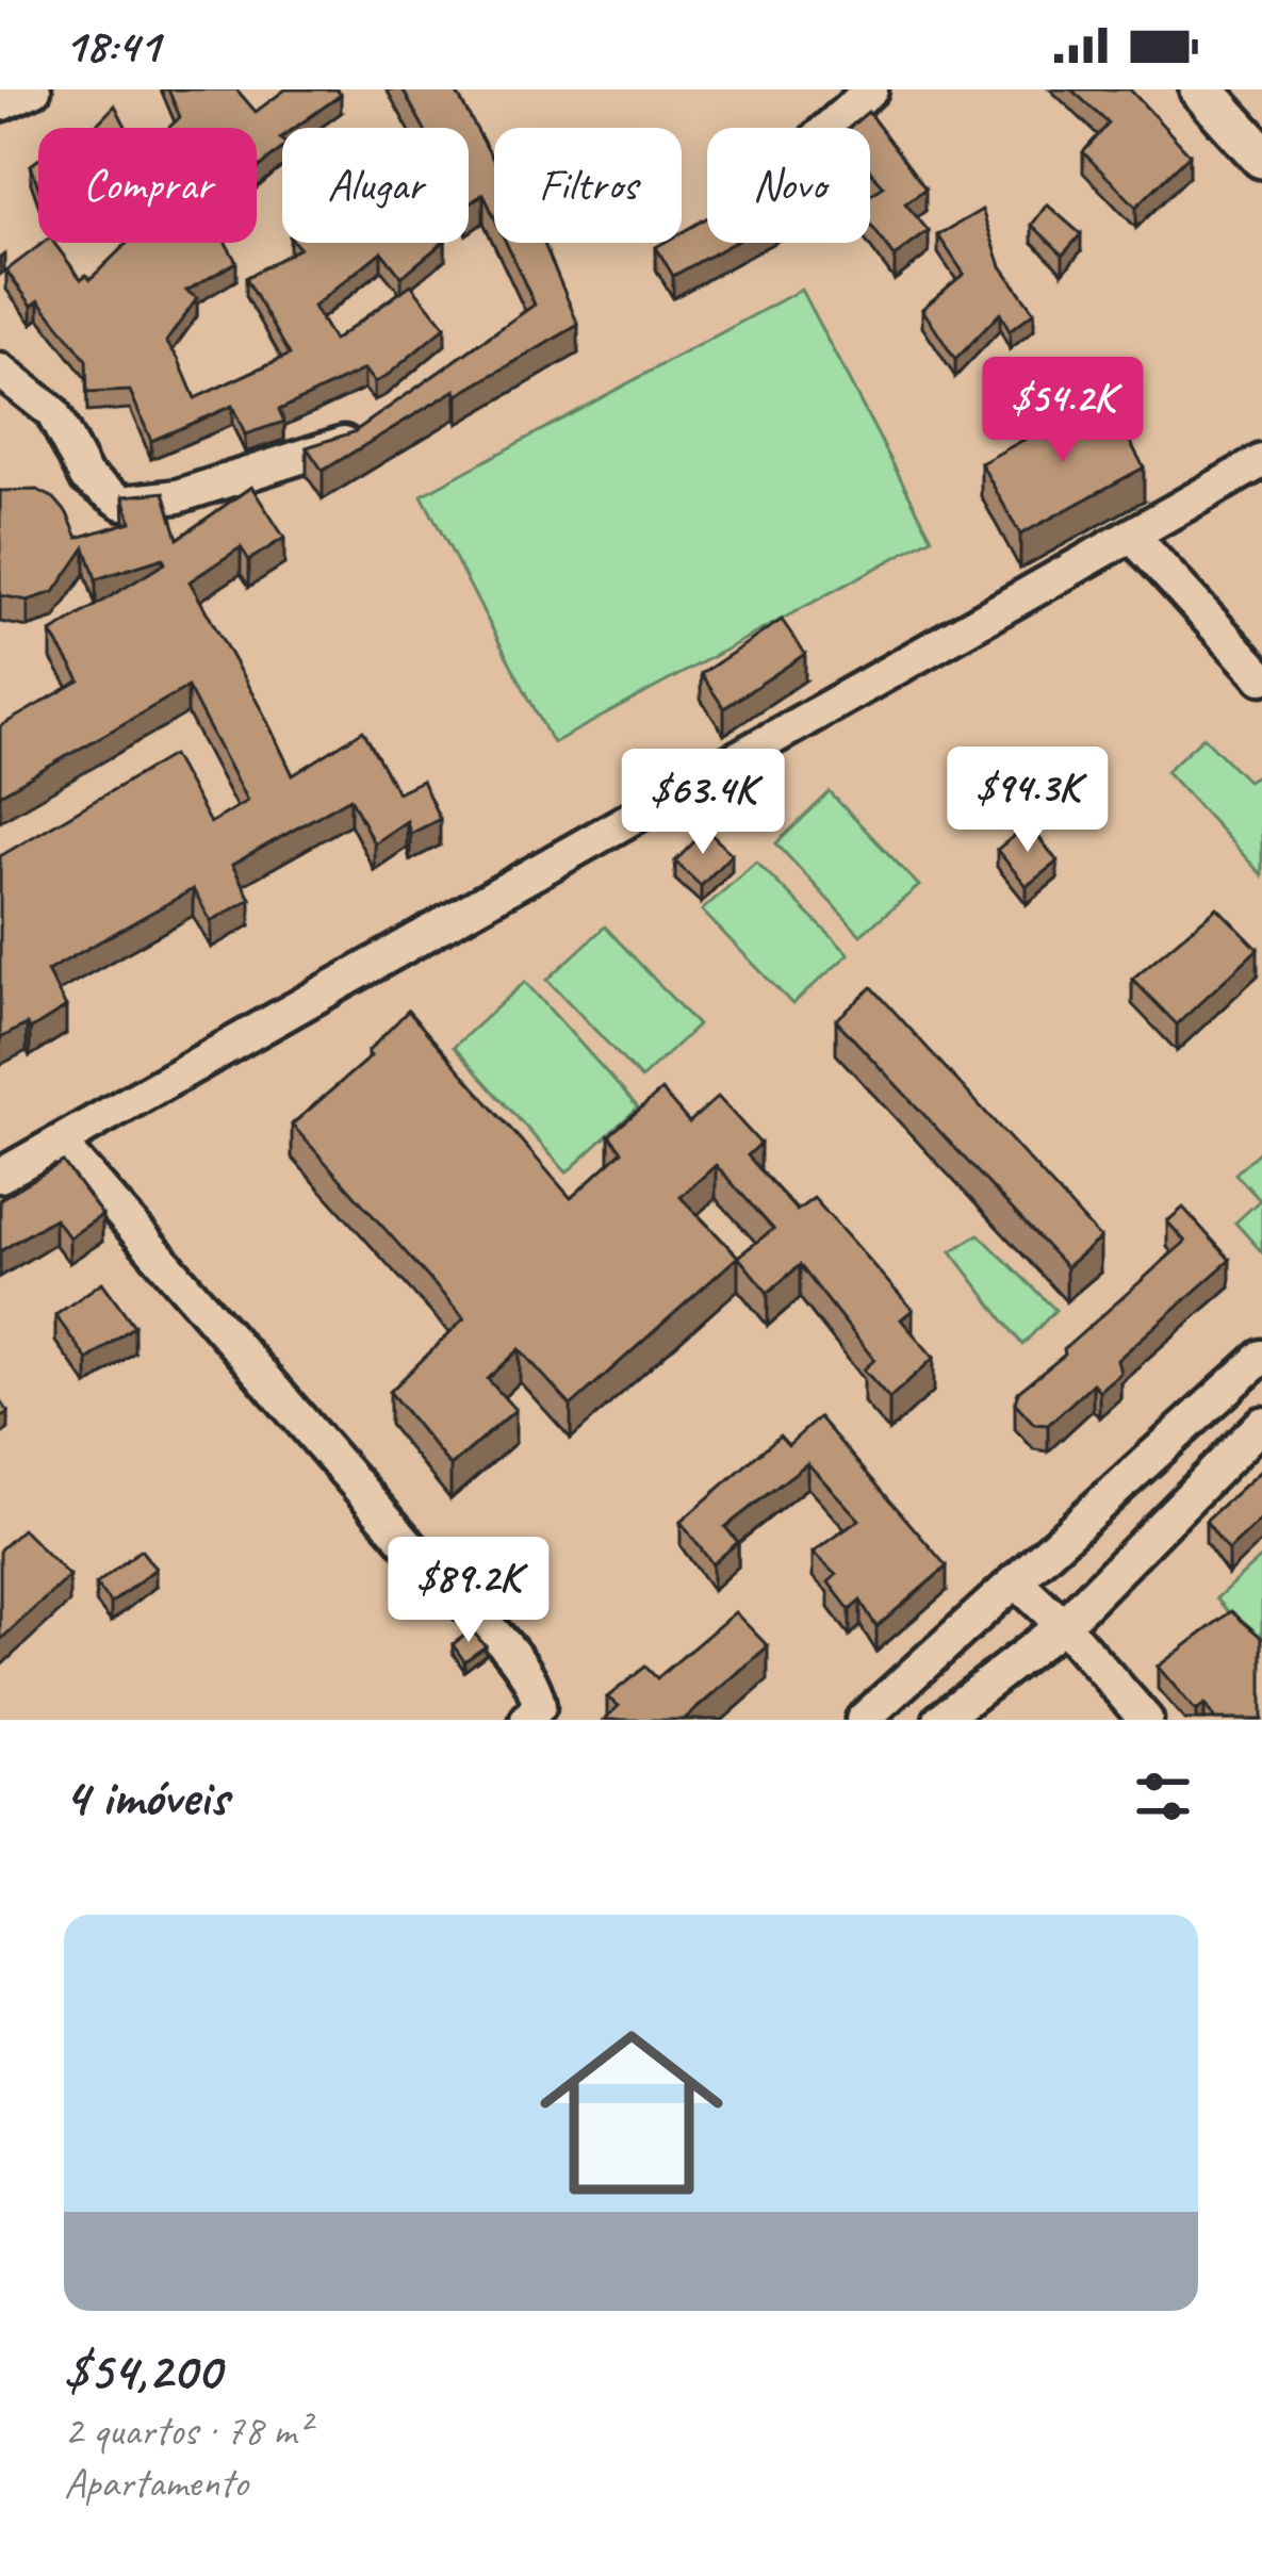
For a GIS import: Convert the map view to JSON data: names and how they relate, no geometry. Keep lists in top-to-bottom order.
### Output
{
  "page": {
    "status": "18:41",
    "chip": [
      "Comprar",
      "Alugar",
      "Filtros",
      "Novo"
    ],
    "price": [
      "$54.2K",
      "$94.3K",
      "$63.4K",
      "$89.2K"
    ],
    "heading": "4 imóveis",
    "list": [
      {
        "name": "$54,200",
        "note": "2 quartos · 78 m² · Apartamento"
      }
    ]
  }
}
